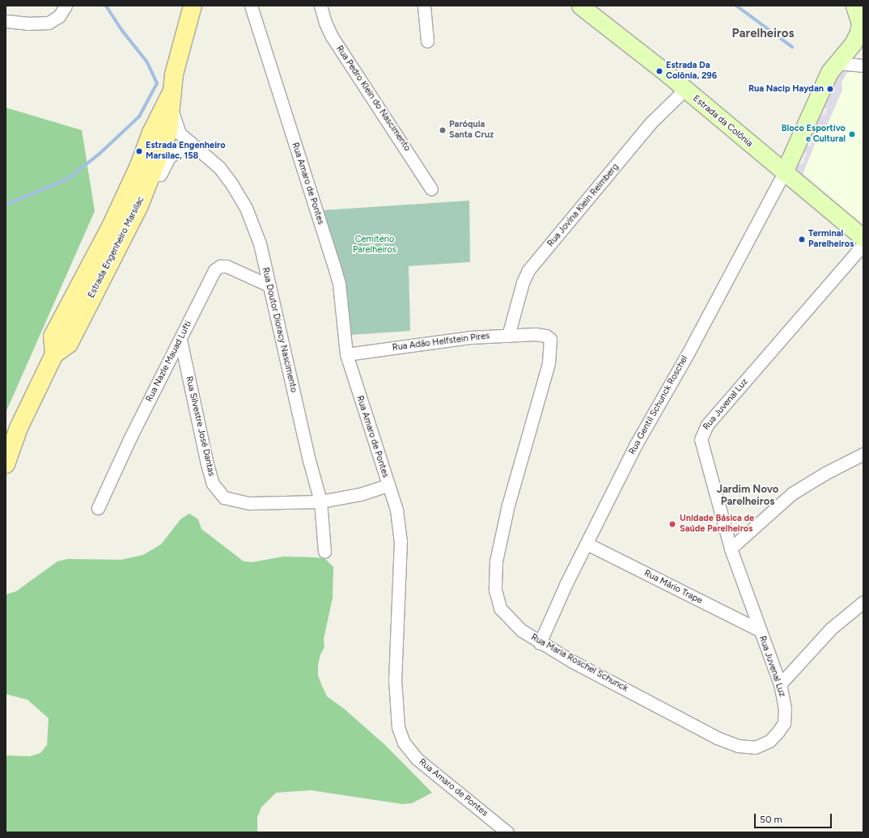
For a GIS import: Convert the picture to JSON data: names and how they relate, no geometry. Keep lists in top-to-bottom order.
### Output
{
  "streets": {
    "main road": ["Estrada da Colônia", "Estrada Engenheiro Marsilac"],
    "street": [
      "Rua Pedro Klein do Nascimento",
      "Rua Amaro de Pontes",
      "Rua Jovina Klein Reimberg",
      "Rua Doutor Dioracy Nascimento",
      "Rua Adão Helfstein Pires",
      "Rua Nazle Mauad Lufti",
      "Rua Juvenal Luz",
      "Rua Gentil Schunck Roschel",
      "Rua Silvestre José Dantas",
      "Rua Mário Trape",
      "Rua Maria Roschel Schunck"
    ]
  },
  "crossings": [
    ["Estrada da Colônia", "Rua Jovina Klein Reimberg"],
    ["Estrada da Colônia", "Rua Juvenal Luz"],
    ["Estrada da Colônia", "Rua Gentil Schunck Roschel"],
    ["Rua Amaro de Pontes", "Rua Adão Helfstein Pires"],
    ["Rua Amaro de Pontes", "Rua Silvestre José Dantas"],
    ["Rua Jovina Klein Reimberg", "Rua Adão Helfstein Pires"],
    ["Estrada Engenheiro Marsilac", "Rua Doutor Dioracy Nascimento"],
    ["Rua Doutor Dioracy Nascimento", "Rua Nazle Mauad Lufti"],
    ["Rua Doutor Dioracy Nascimento", "Rua Silvestre José Dantas"],
    ["Rua Adão Helfstein Pires", "Rua Maria Roschel Schunck"],
    ["Rua Nazle Mauad Lufti", "Rua Silvestre José Dantas"],
    ["Rua Juvenal Luz", "Rua Mário Trape"],
    ["Rua Juvenal Luz", "Rua Maria Roschel Schunck"],
    ["Rua Gentil Schunck Roschel", "Rua Mário Trape"],
    ["Rua Gentil Schunck Roschel", "Rua Maria Roschel Schunck"]
  ],
  "districts": ["Parelheiros", "Jardim Novo Parelheiros"],
  "parks": ["Cemitério Parelheiros"],
  "places": [
    "Estrada Da Colônia, 296",
    "Rua Nacip Haydan",
    "Paróquia Santa Cruz",
    "Bloco Esportivo e Cultural",
    "Estrada Engenheiro Marsilac, 158",
    "Terminal Parelheiros",
    "Unidade Básica de Saúde Parelheiros"
  ],
  "scale_bar": "50 m"
}
